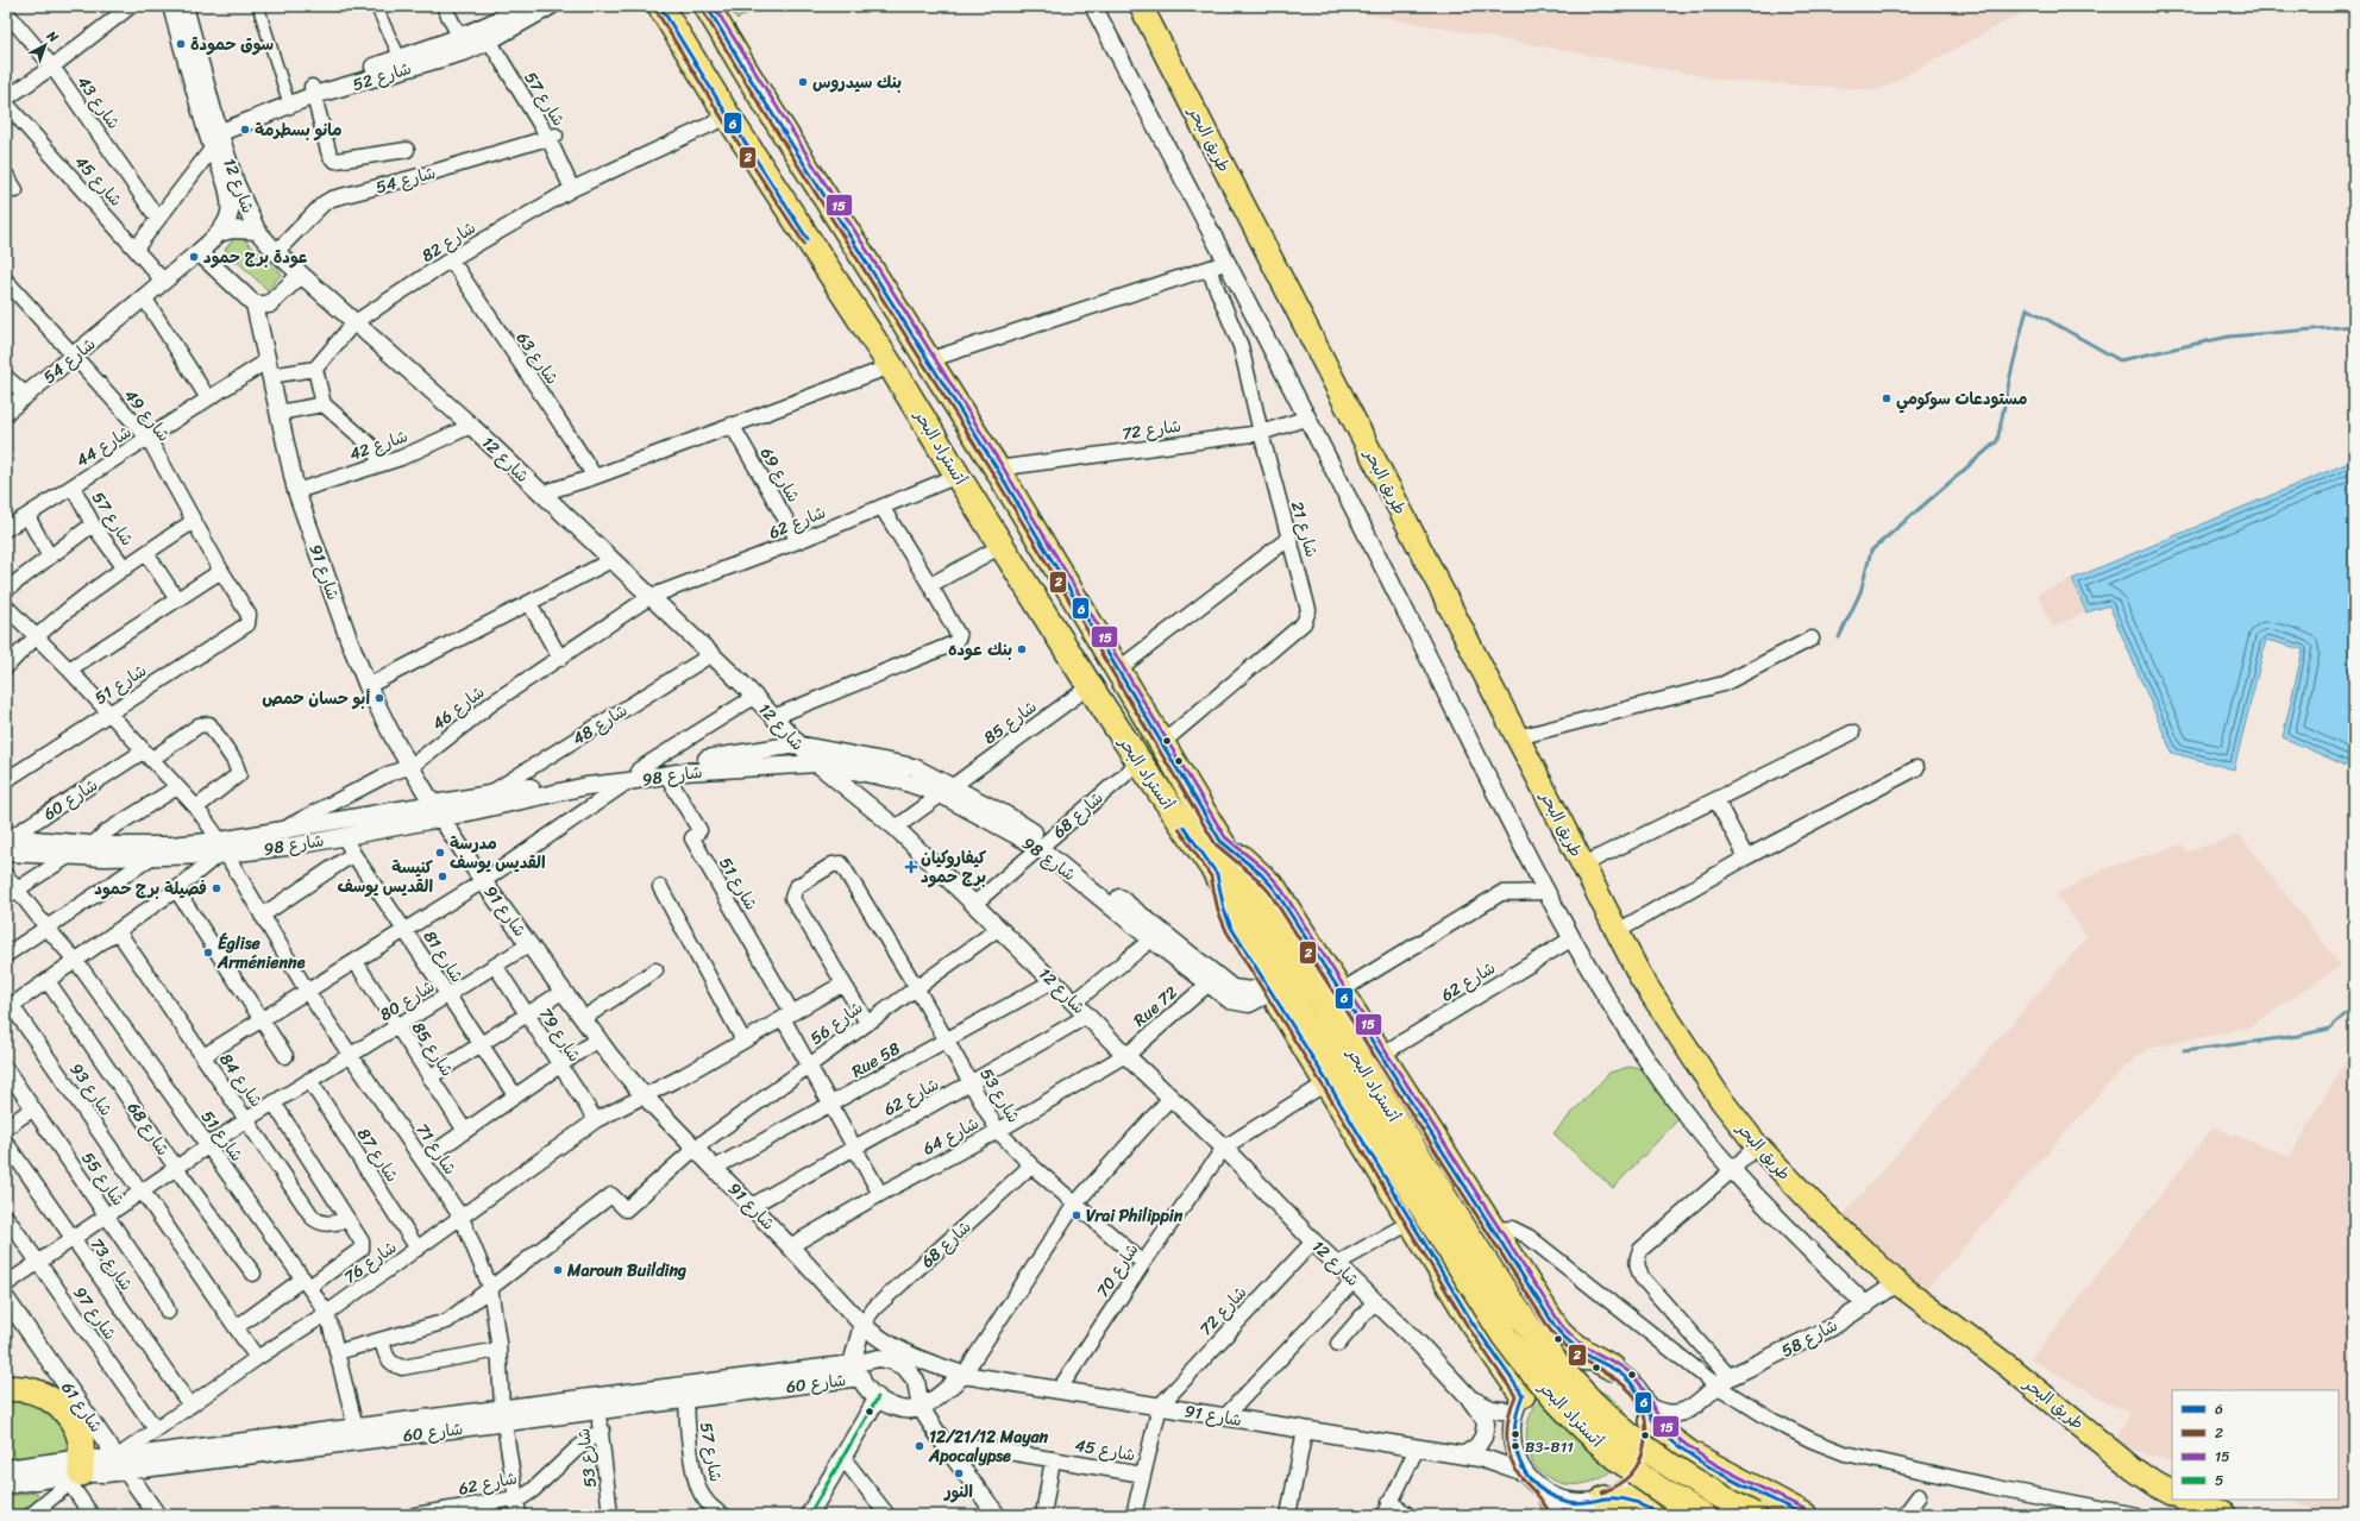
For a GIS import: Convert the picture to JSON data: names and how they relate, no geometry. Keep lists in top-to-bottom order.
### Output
{
  "streets": {
    "highway": ["طريق البحر", "أتستراد البحر"],
    "street": [
      "شارع 52",
      "شارع 57",
      "شارع 43",
      "شارع 54",
      "شارع 45",
      "شارع 12",
      "شارع 82",
      "شارع 63",
      "شارع 49",
      "شارع 72",
      "شارع 42",
      "شارع 44",
      "شارع 69",
      "شارع 62",
      "شارع 21",
      "شارع 91",
      "شارع 51",
      "شارع 46",
      "شارع 85",
      "شارع 48",
      "شارع 98",
      "شارع 60",
      "شارع 68",
      "شارع 81",
      "شارع 80",
      "Rue 72",
      "شارع 56",
      "شارع 79",
      "Rue 58",
      "شارع 84",
      "شارع 93",
      "شارع 53",
      "شارع 64",
      "شارع 71",
      "شارع 87",
      "شارع 55",
      "شارع 76",
      "شارع 73",
      "شارع 70",
      "شارع 97",
      "شارع 58",
      "شارع 61"
    ]
  },
  "crossings": [
    ["شارع 52", "شارع 57"],
    ["شارع 52", "شارع 12"],
    ["شارع 57", "شارع 54"],
    ["شارع 57", "شارع 82"],
    ["شارع 57", "شارع 44"],
    ["شارع 57", "شارع 60"],
    ["طريق البحر", "شارع 58"],
    ["شارع 54", "شارع 45"],
    ["شارع 54", "شارع 12"],
    ["شارع 54", "شارع 49"],
    ["شارع 12", "شارع 82"],
    ["شارع 12", "شارع 72"],
    ["شارع 12", "شارع 42"],
    ["شارع 12", "شارع 62"],
    ["شارع 12", "شارع 46"],
    ["شارع 12", "شارع 48"],
    ["شارع 12", "شارع 98"],
    ["شارع 12", "شارع 68"],
    ["شارع 12", "Rue 72"],
    ["شارع 12", "شارع 56"],
    ["شارع 12", "Rue 58"],
    ["شارع 12", "شارع 64"],
    ["شارع 12", "شارع 70"],
    ["شارع 82", "شارع 63"],
    ["شارع 82", "أتستراد البحر"],
    ["شارع 49", "شارع 44"],
    ["شارع 49", "شارع 51"],
    ["شارع 72", "أتستراد البحر"],
    ["شارع 72", "شارع 21"],
    ["شارع 72", "شارع 91"],
    ["شارع 42", "شارع 91"],
    ["شارع 44", "شارع 91"],
    ["أتستراد البحر", "شارع 62"],
    ["أتستراد البحر", "شارع 21"],
    ["أتستراد البحر", "شارع 85"],
    ["أتستراد البحر", "شارع 68"],
    ["شارع 69", "شارع 62"],
    ["شارع 62", "شارع 91"],
    ["شارع 62", "شارع 46"],
    ["شارع 62", "شارع 53"],
    ["شارع 62", "شارع 71"],
    ["شارع 91", "شارع 46"],
    ["شارع 91", "شارع 98"],
    ["شارع 91", "شارع 68"],
    ["شارع 91", "شارع 80"],
    ["شارع 91", "شارع 56"],
    ["شارع 91", "Rue 58"],
    ["شارع 91", "شارع 64"],
    ["شارع 91", "شارع 76"],
    ["شارع 91", "شارع 70"],
    ["شارع 91", "شارع 58"],
    ["شارع 51", "شارع 98"],
    ["شارع 51", "شارع 60"],
    ["شارع 51", "شارع 80"],
    ["شارع 51", "شارع 71"],
    ["شارع 51", "شارع 76"],
    ["شارع 46", "شارع 98"],
    ["شارع 85", "شارع 98"],
    ["شارع 85", "شارع 80"],
    ["شارع 48", "شارع 98"],
    ["شارع 98", "شارع 60"],
    ["شارع 98", "شارع 68"],
    ["شارع 98", "شارع 81"],
    ["شارع 98", "Rue 72"],
    ["شارع 98", "شارع 71"],
    ["شارع 60", "شارع 53"],
    ["شارع 60", "شارع 71"],
    ["شارع 60", "شارع 76"],
    ["شارع 60", "شارع 61"],
    ["شارع 68", "شارع 80"],
    ["شارع 68", "شارع 53"],
    ["شارع 81", "شارع 80"],
    ["شارع 80", "شارع 79"],
    ["شارع 80", "شارع 84"],
    ["شارع 80", "شارع 93"],
    ["شارع 80", "شارع 71"],
    ["شارع 80", "شارع 87"],
    ["شارع 80", "شارع 55"],
    ["شارع 80", "شارع 73"],
    ["شارع 80", "شارع 97"],
    ["Rue 72", "شارع 64"],
    ["شارع 56", "شارع 53"],
    ["شارع 56", "شارع 71"],
    ["شارع 79", "شارع 76"],
    ["Rue 58", "شارع 53"],
    ["شارع 93", "شارع 76"],
    ["شارع 53", "شارع 64"],
    ["شارع 53", "شارع 76"],
    ["شارع 53", "شارع 70"],
    ["شارع 71", "شارع 76"],
    ["شارع 87", "شارع 76"],
    ["شارع 76", "شارع 73"],
    ["شارع 76", "شارع 97"],
    ["شارع 76", "شارع 61"]
  ],
  "places": {
    "other": [
      "سوق حمودة",
      "بنك سيدروس",
      "مانو بسطرمة",
      "عودة برج حمود",
      "مستودعات سوكومي",
      "بنك عوده",
      "أبو حسان حمص",
      "مدرسة القديس يوسف",
      "كنيسة القديس يوسف",
      "فصيلة برج حمود",
      "Église Arménienne",
      "Vrai Philippin",
      "Maroun Building",
      "12/21/12 Mayan Apocalypse",
      "B3-B11",
      "النور"
    ],
    "health": ["كيفاروكيان برج حمود"]
  },
  "lines": [
    "transit line 6",
    "transit line 15",
    "transit line 2",
    "transit line 5"
  ],
  "legend": [
    "6",
    "2",
    "15",
    "5"
  ],
  "north": "top right"
}
